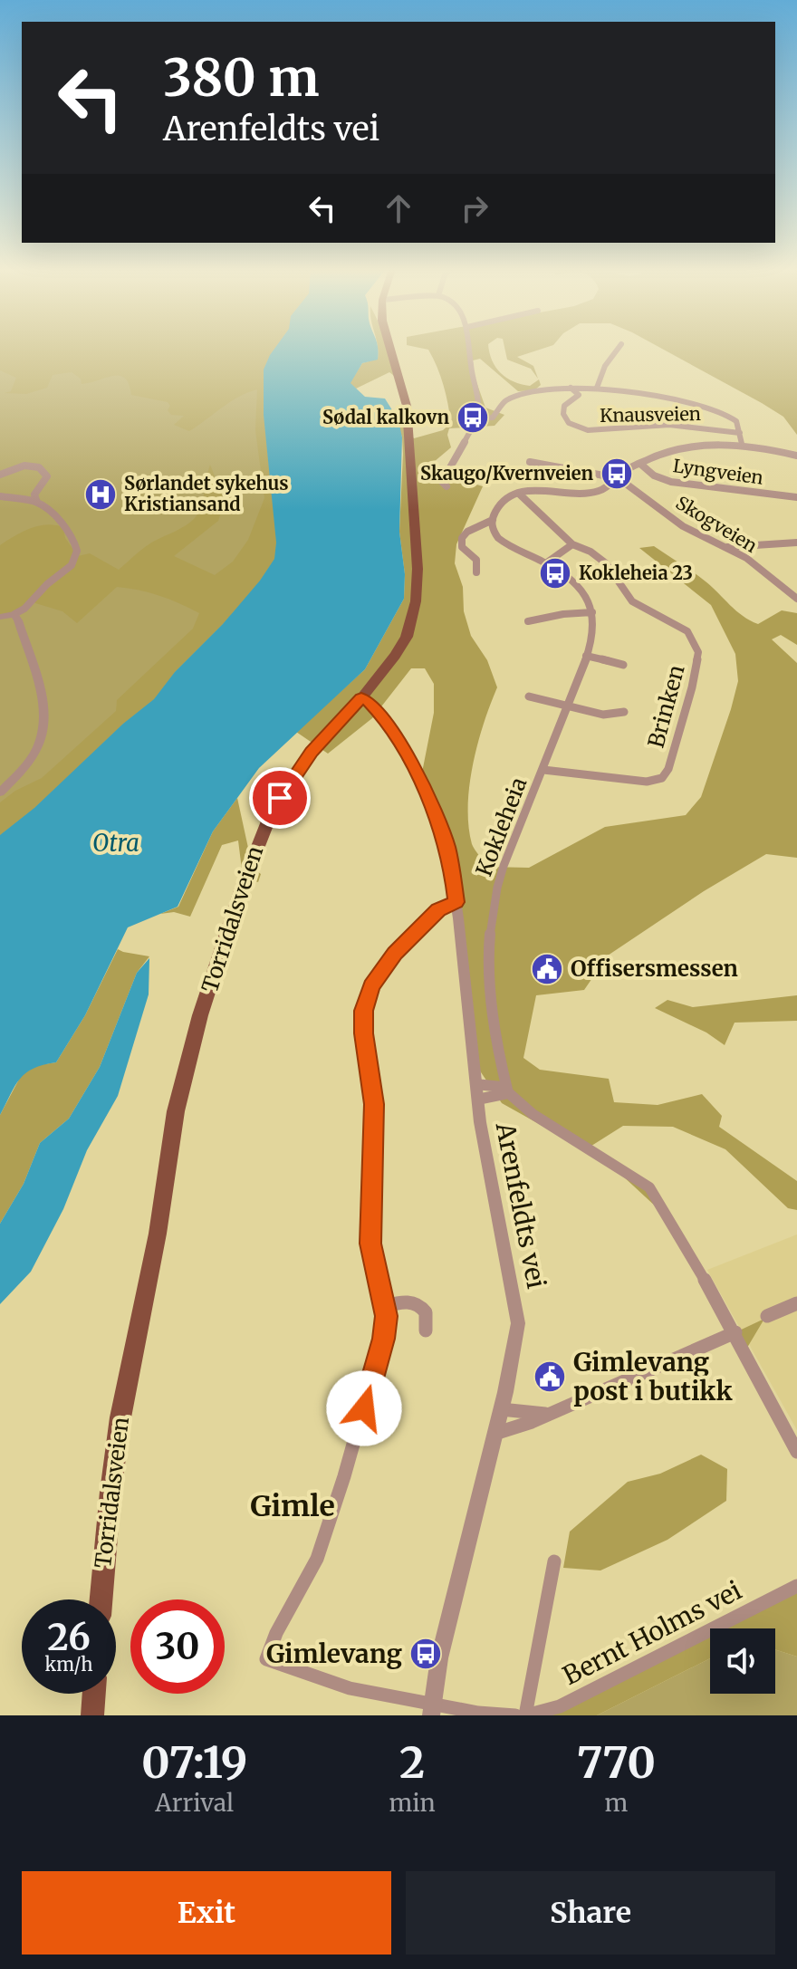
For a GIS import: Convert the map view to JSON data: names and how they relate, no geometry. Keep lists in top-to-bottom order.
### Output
{
  "streets": {
    "main road": ["Torridalsveien"],
    "street": [
      "Knausveien",
      "Lyngveien",
      "Skogveien",
      "Brinken",
      "Kokleheia",
      "Arenfeldts vei",
      "Bernt Holms vei"
    ]
  },
  "crossings": [
    ["Brinken", "Kokleheia"],
    ["Torridalsveien", "Arenfeldts vei"]
  ],
  "districts": ["Gimle"],
  "water": ["Otra"],
  "places": {
    "bus stop": [
      "Sødal kalkovn",
      "Skaugo/Kvernveien",
      "Kokleheia 23",
      "Gimlevang"
    ],
    "hospital": ["Sørlandet sykehus Kristiansand"],
    "public building": ["Offisersmessen", "Gimlevang post i butikk"]
  },
  "page": {
    "turn": ["380 m", "Arenfeldts vei"],
    "speed": "26 km/h",
    "limit": "30",
    "eta": [
      "07:19",
      "Arrival",
      "2",
      "min",
      "770",
      "m"
    ],
    "buttons": ["Exit", "Share"]
  }
}
